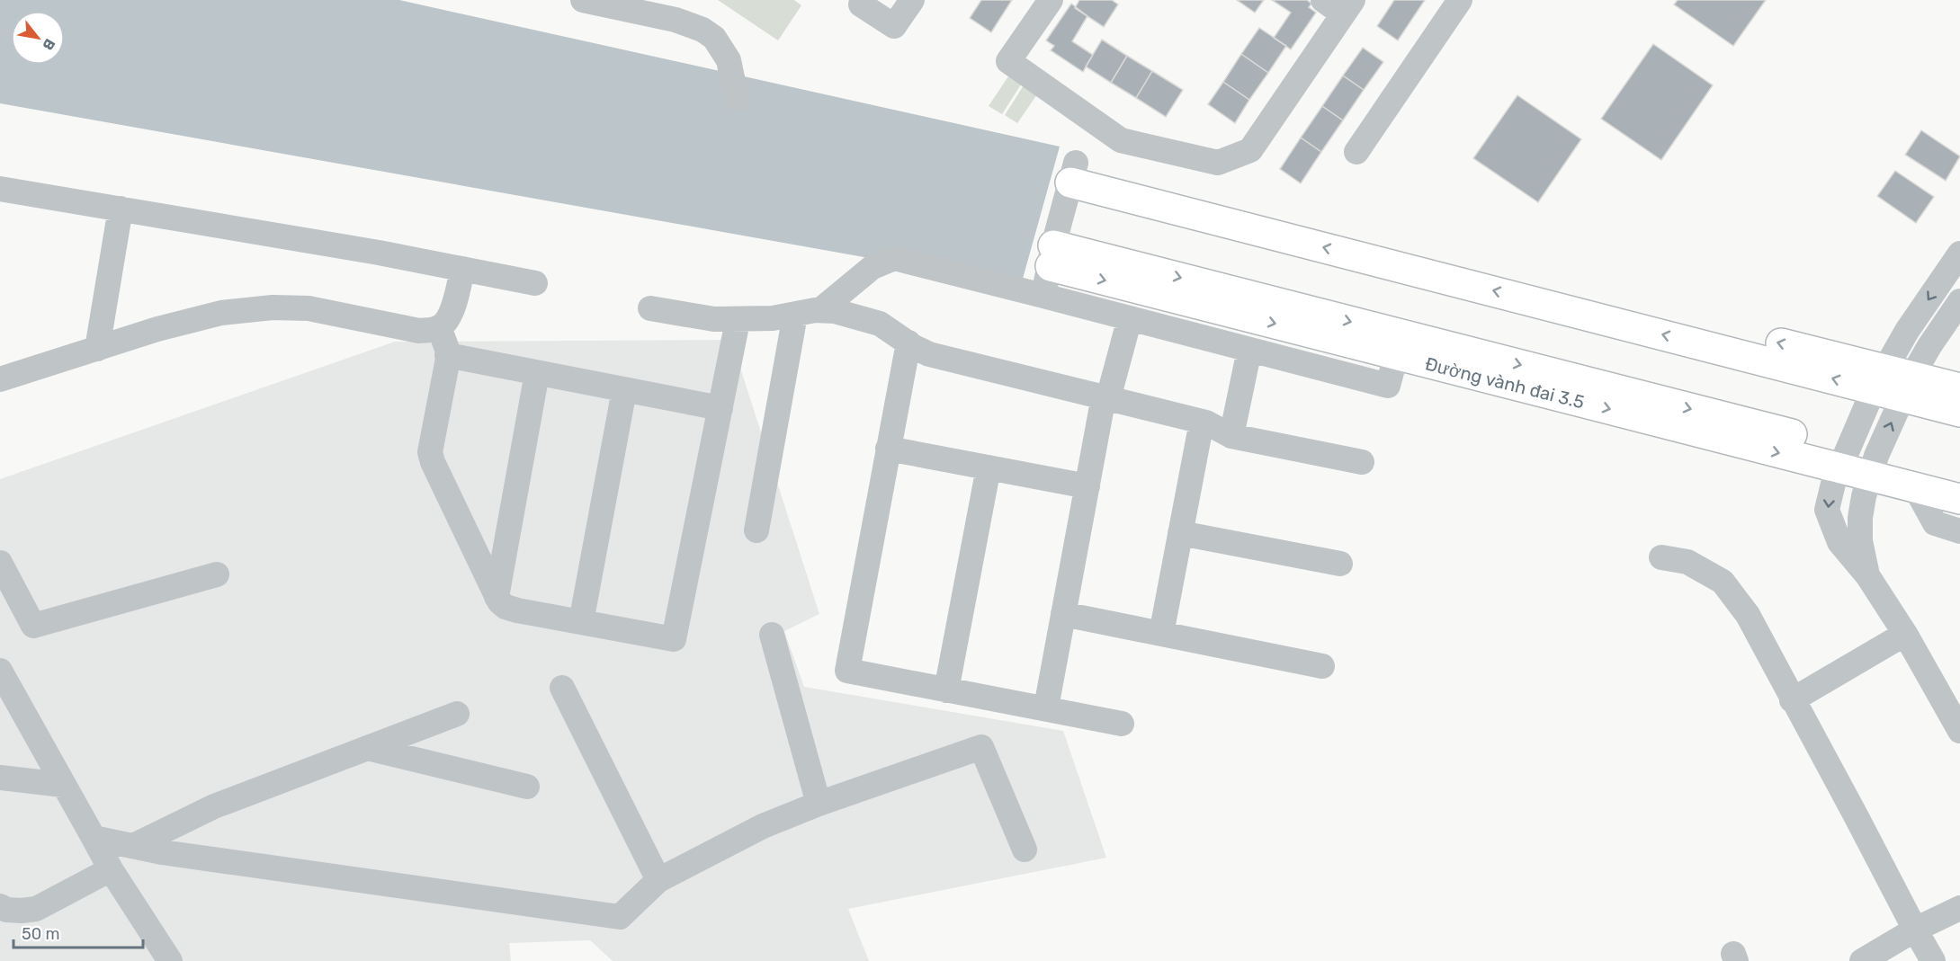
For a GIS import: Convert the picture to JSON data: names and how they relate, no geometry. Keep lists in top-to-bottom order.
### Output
{
  "streets": {
    "main road": ["Đường vành đai 3.5"]
  },
  "scale_bar": "50 m",
  "north": "bottom right"
}
